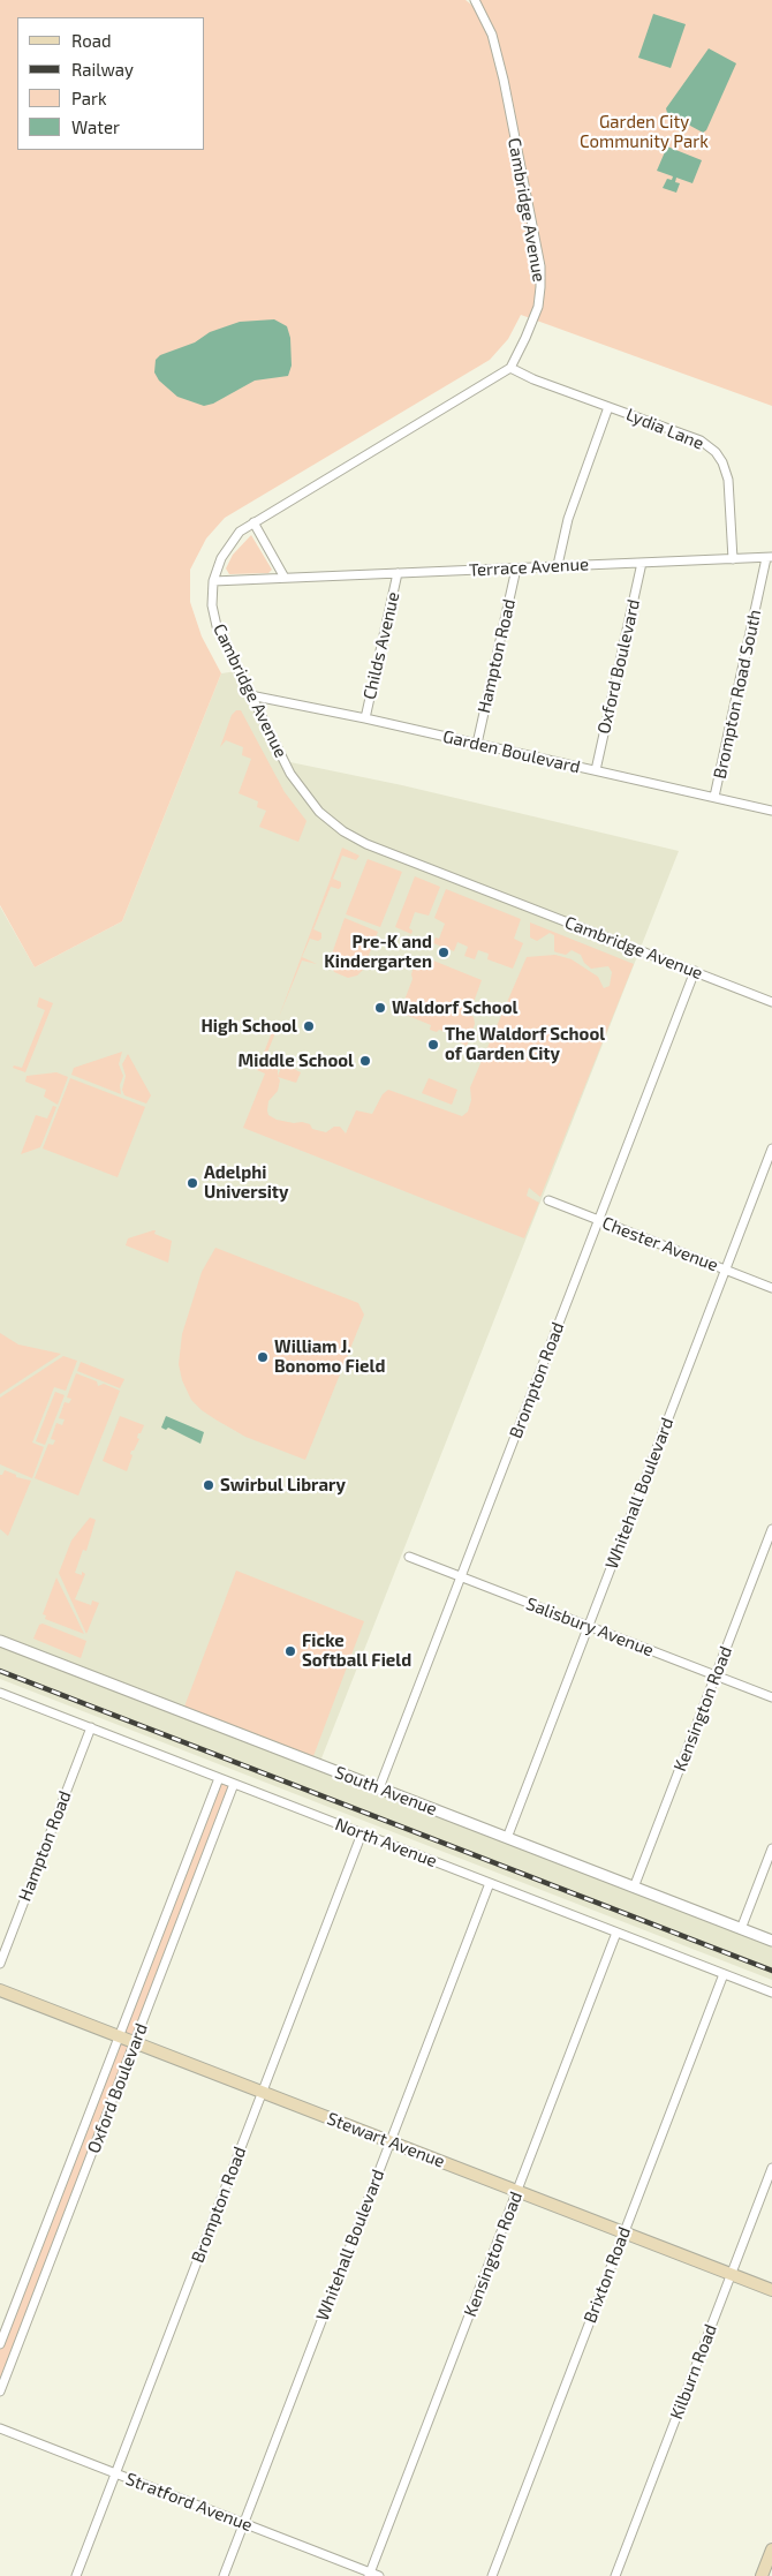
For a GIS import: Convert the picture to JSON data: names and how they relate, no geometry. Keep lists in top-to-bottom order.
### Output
{
  "streets": {
    "main road": ["Stewart Avenue"],
    "street": [
      "Cambridge Avenue",
      "Lydia Lane",
      "Terrace Avenue",
      "Childs Avenue",
      "Hampton Road",
      "Oxford Boulevard",
      "Brompton Road South",
      "Garden Boulevard",
      "Chester Avenue",
      "Brompton Road",
      "Whitehall Boulevard",
      "Salisbury Avenue",
      "Kensington Road",
      "South Avenue",
      "North Avenue",
      "Brixton Road",
      "Kilburn Road",
      "Stratford Avenue"
    ]
  },
  "crossings": [
    ["Cambridge Avenue", "Lydia Lane"],
    ["Cambridge Avenue", "Terrace Avenue"],
    ["Cambridge Avenue", "Garden Boulevard"],
    ["Cambridge Avenue", "Brompton Road"],
    ["Lydia Lane", "Terrace Avenue"],
    ["Terrace Avenue", "Childs Avenue"],
    ["Terrace Avenue", "Hampton Road"],
    ["Terrace Avenue", "Oxford Boulevard"],
    ["Terrace Avenue", "Brompton Road South"],
    ["Childs Avenue", "Garden Boulevard"],
    ["Hampton Road", "Garden Boulevard"],
    ["Hampton Road", "North Avenue"],
    ["Oxford Boulevard", "Garden Boulevard"],
    ["Oxford Boulevard", "North Avenue"],
    ["Oxford Boulevard", "Stewart Avenue"],
    ["Brompton Road South", "Garden Boulevard"],
    ["Chester Avenue", "Brompton Road"],
    ["Chester Avenue", "Whitehall Boulevard"],
    ["Brompton Road", "Salisbury Avenue"],
    ["Brompton Road", "South Avenue"],
    ["Brompton Road", "North Avenue"],
    ["Brompton Road", "Stewart Avenue"],
    ["Brompton Road", "Stratford Avenue"],
    ["Whitehall Boulevard", "Salisbury Avenue"],
    ["Whitehall Boulevard", "South Avenue"],
    ["Whitehall Boulevard", "North Avenue"],
    ["Whitehall Boulevard", "Stewart Avenue"],
    ["Whitehall Boulevard", "Stratford Avenue"],
    ["Salisbury Avenue", "Kensington Road"],
    ["Kensington Road", "South Avenue"],
    ["Kensington Road", "North Avenue"],
    ["Kensington Road", "Stewart Avenue"],
    ["Kensington Road", "Stratford Avenue"],
    ["North Avenue", "Brixton Road"],
    ["Stewart Avenue", "Brixton Road"],
    ["Stewart Avenue", "Kilburn Road"]
  ],
  "parks": ["Garden City Community Park"],
  "places": [
    "Pre-K and Kindergarten",
    "Waldorf School",
    "High School",
    "The Waldorf School of Garden City",
    "Middle School",
    "Adelphi University",
    "William J. Bonomo Field",
    "Swirbul Library",
    "Ficke Softball Field"
  ],
  "legend": [
    "Road",
    "Railway",
    "Park",
    "Water"
  ]
}
